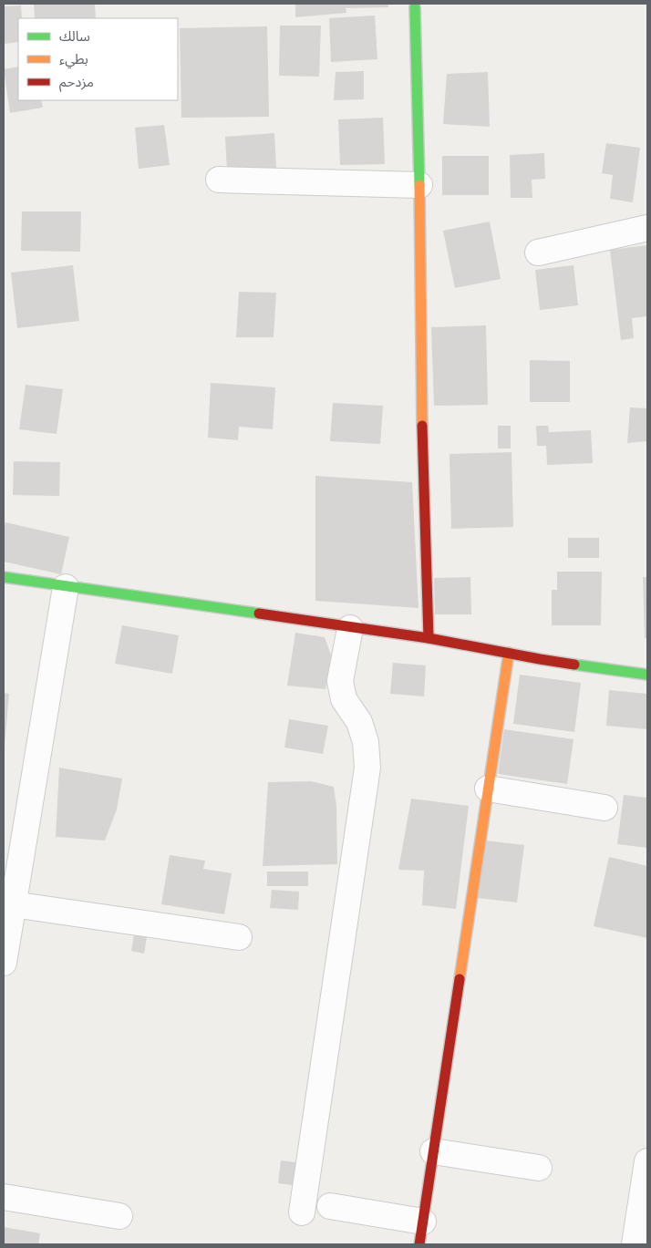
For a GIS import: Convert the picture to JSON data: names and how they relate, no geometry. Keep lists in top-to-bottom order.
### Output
{
  "legend": ["سالك", "بطيء", "مزدحم"]
}
